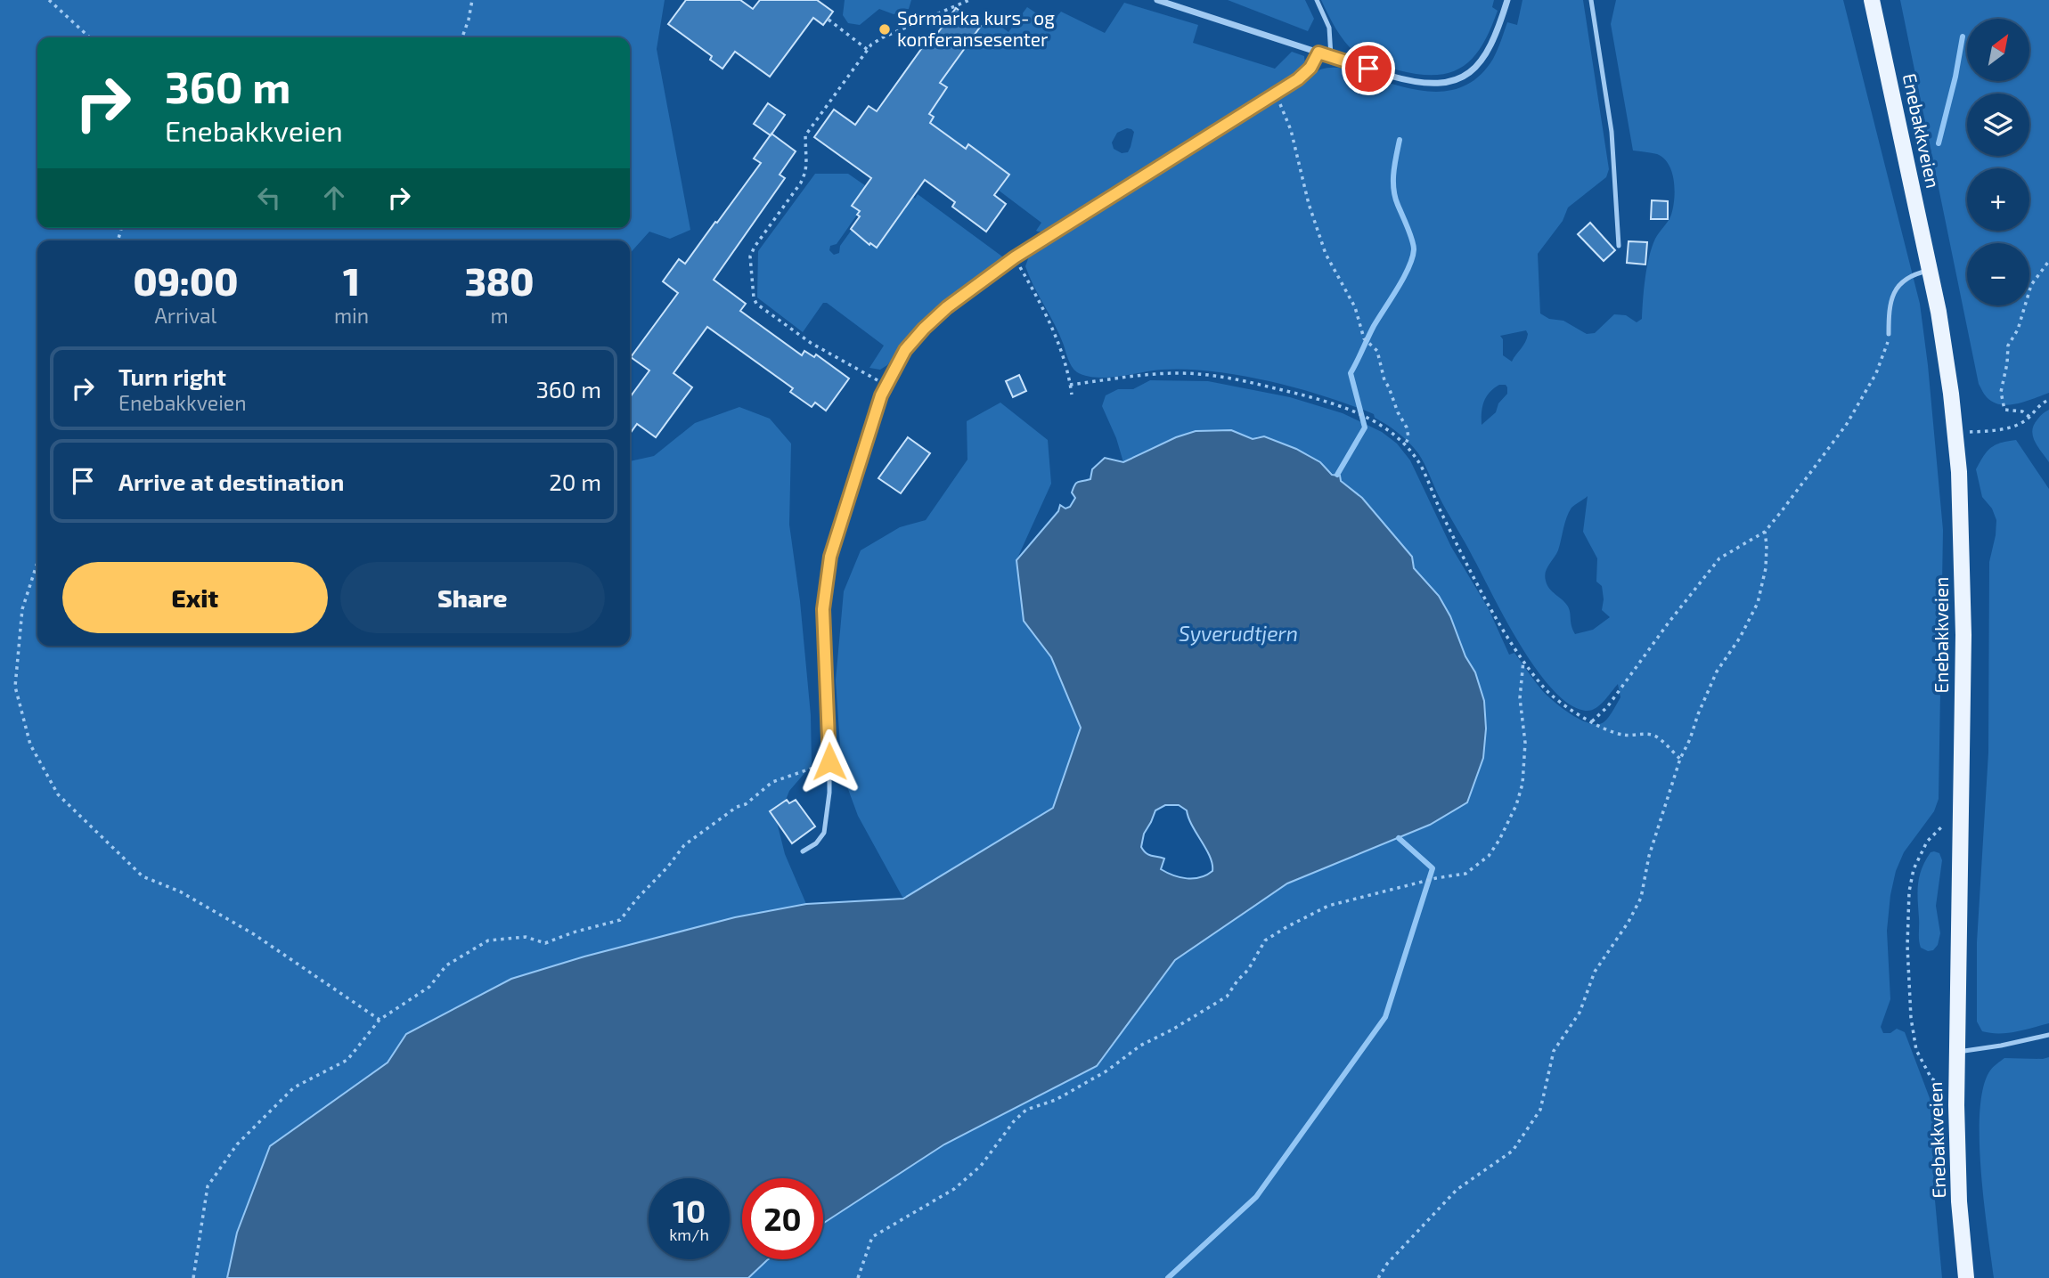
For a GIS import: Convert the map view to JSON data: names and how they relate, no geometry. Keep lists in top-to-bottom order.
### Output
{
  "streets": {
    "main road": ["Enebakkveien"]
  },
  "water": ["Syverudtjern"],
  "places": ["Sørmarka kurs- og konferansesenter"],
  "north": "top right",
  "page": {
    "map_buttons": ["+", "−"],
    "turn": ["360 m", "Enebakkveien"],
    "eta": [
      "09:00",
      "Arrival",
      "1",
      "min",
      "380",
      "m"
    ],
    "list": [
      {
        "name": "Turn right",
        "note": "Enebakkveien",
        "value": "360 m"
      },
      {
        "name": "Arrive at destination",
        "value": "20 m"
      }
    ],
    "buttons": ["Exit", "Share"],
    "speed": "10 km/h",
    "limit": "20"
  }
}
